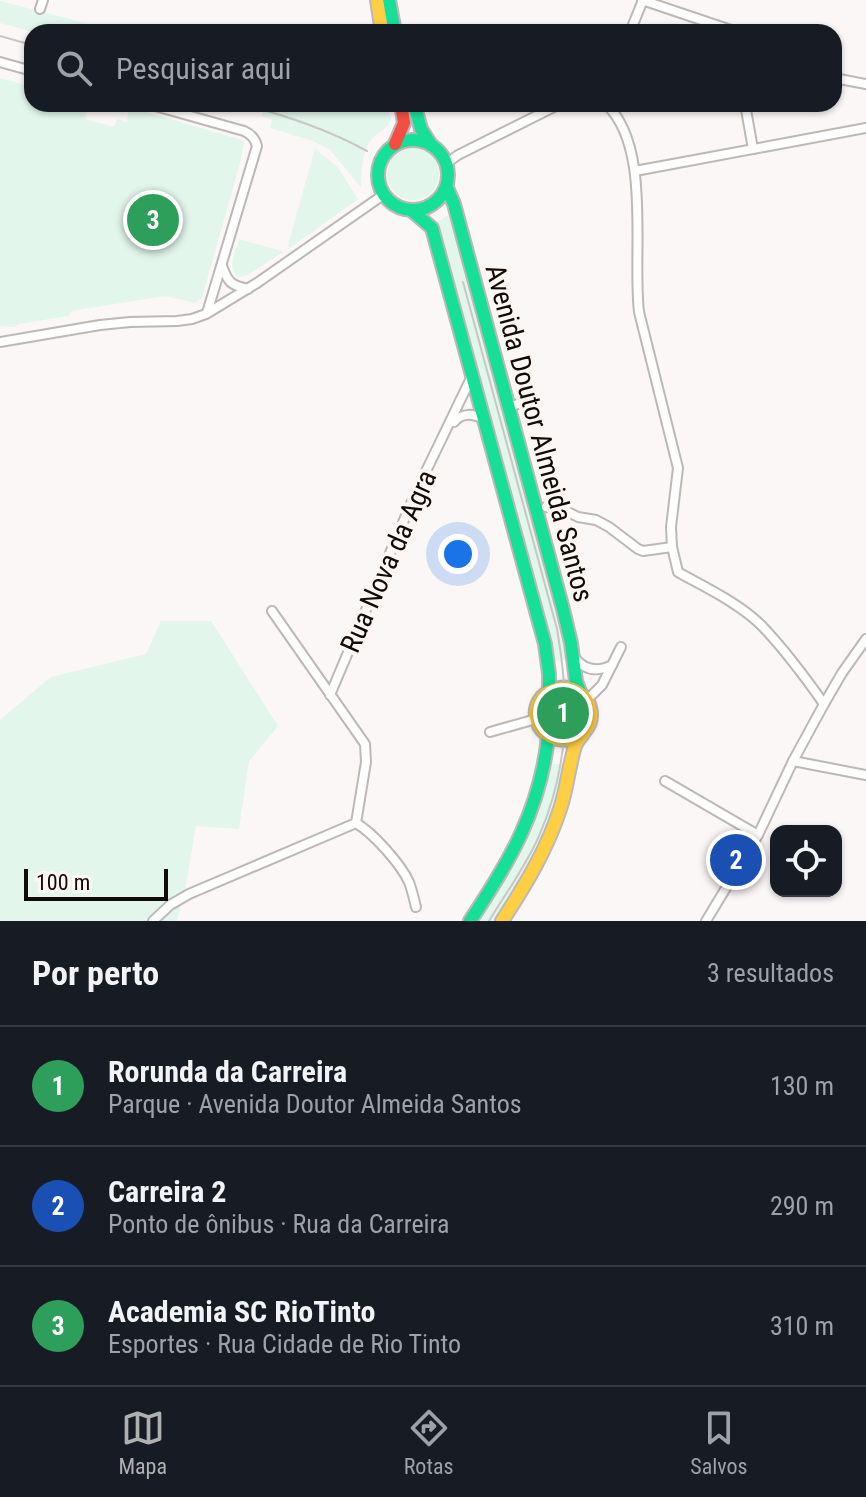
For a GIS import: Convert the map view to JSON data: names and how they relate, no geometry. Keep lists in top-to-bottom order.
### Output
{
  "streets": {
    "main road": ["Avenida Doutor Almeida Santos"],
    "street": ["Rua Nova da Agra"]
  },
  "crossings": [
    ["Avenida Doutor Almeida Santos", "Rua Nova da Agra"]
  ],
  "scale_bar": "100 m",
  "page": {
    "search": "Pesquisar aqui",
    "pins": ["3", "1", "2"],
    "scale": "100 m",
    "heading": ["Por perto", "3 resultados"],
    "list": [
      {
        "mark": "1",
        "name": "Rorunda da Carreira",
        "note": "Parque · Avenida Doutor Almeida Santos",
        "value": "130 m"
      },
      {
        "mark": "2",
        "name": "Carreira 2",
        "note": "Ponto de ônibus · Rua da Carreira",
        "value": "290 m"
      },
      {
        "mark": "3",
        "name": "Academia SC RioTinto",
        "note": "Esportes · Rua Cidade de Rio Tinto",
        "value": "310 m"
      }
    ],
    "nav": ["Mapa", "Rotas", "Salvos"]
  }
}
